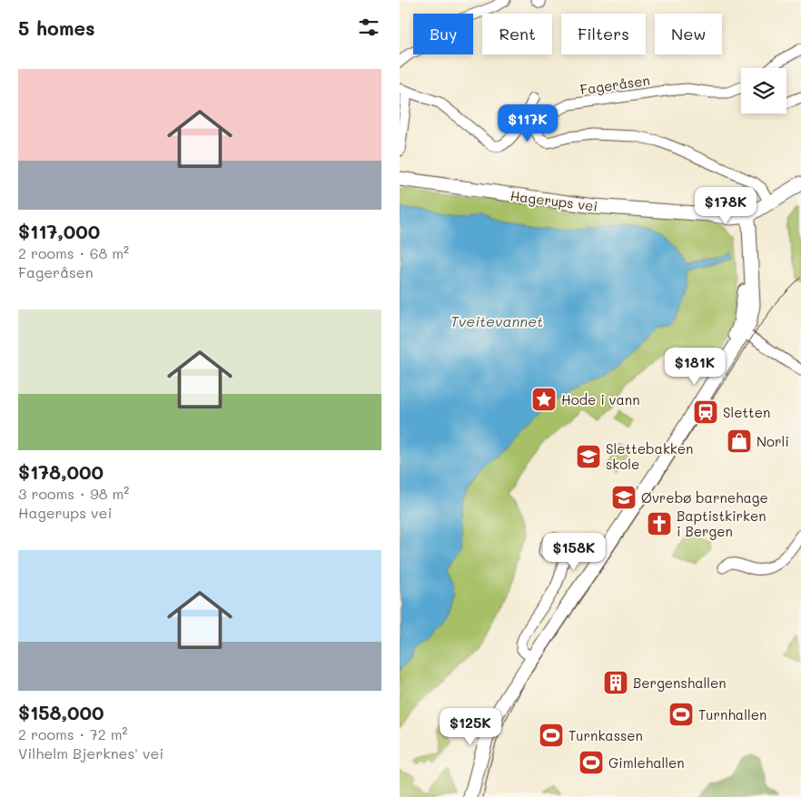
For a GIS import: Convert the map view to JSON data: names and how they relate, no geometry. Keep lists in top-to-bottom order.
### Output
{
  "streets": {
    "main road": ["Hagerups vei"],
    "street": ["Fageråsen"]
  },
  "crossings": [
    ["Fageråsen", "Hagerups vei"]
  ],
  "water": ["Tveitevannet"],
  "places": {
    "place": ["Hode i vann"],
    "station": ["Sletten"],
    "shop": ["Norli"],
    "school or university": ["Slettebakken skole", "Øvrebø barnehage"],
    "church": ["Baptistkirken i Bergen"],
    "building": ["Bergenshallen"],
    "sports": ["Turnhallen", "Turnkassen", "Gimlehallen"]
  },
  "page": {
    "heading": "5 homes",
    "chip": [
      "Buy",
      "Rent",
      "Filters",
      "New"
    ],
    "list": [
      {
        "name": "$117,000",
        "note": "2 rooms · 68 m² · Fageråsen"
      },
      {
        "name": "$178,000",
        "note": "3 rooms · 98 m² · Hagerups vei"
      },
      {
        "name": "$158,000",
        "note": "2 rooms · 72 m² · Vilhelm Bjerknes' vei"
      }
    ],
    "price": [
      "$117K",
      "$178K",
      "$181K",
      "$158K",
      "$125K"
    ]
  }
}
